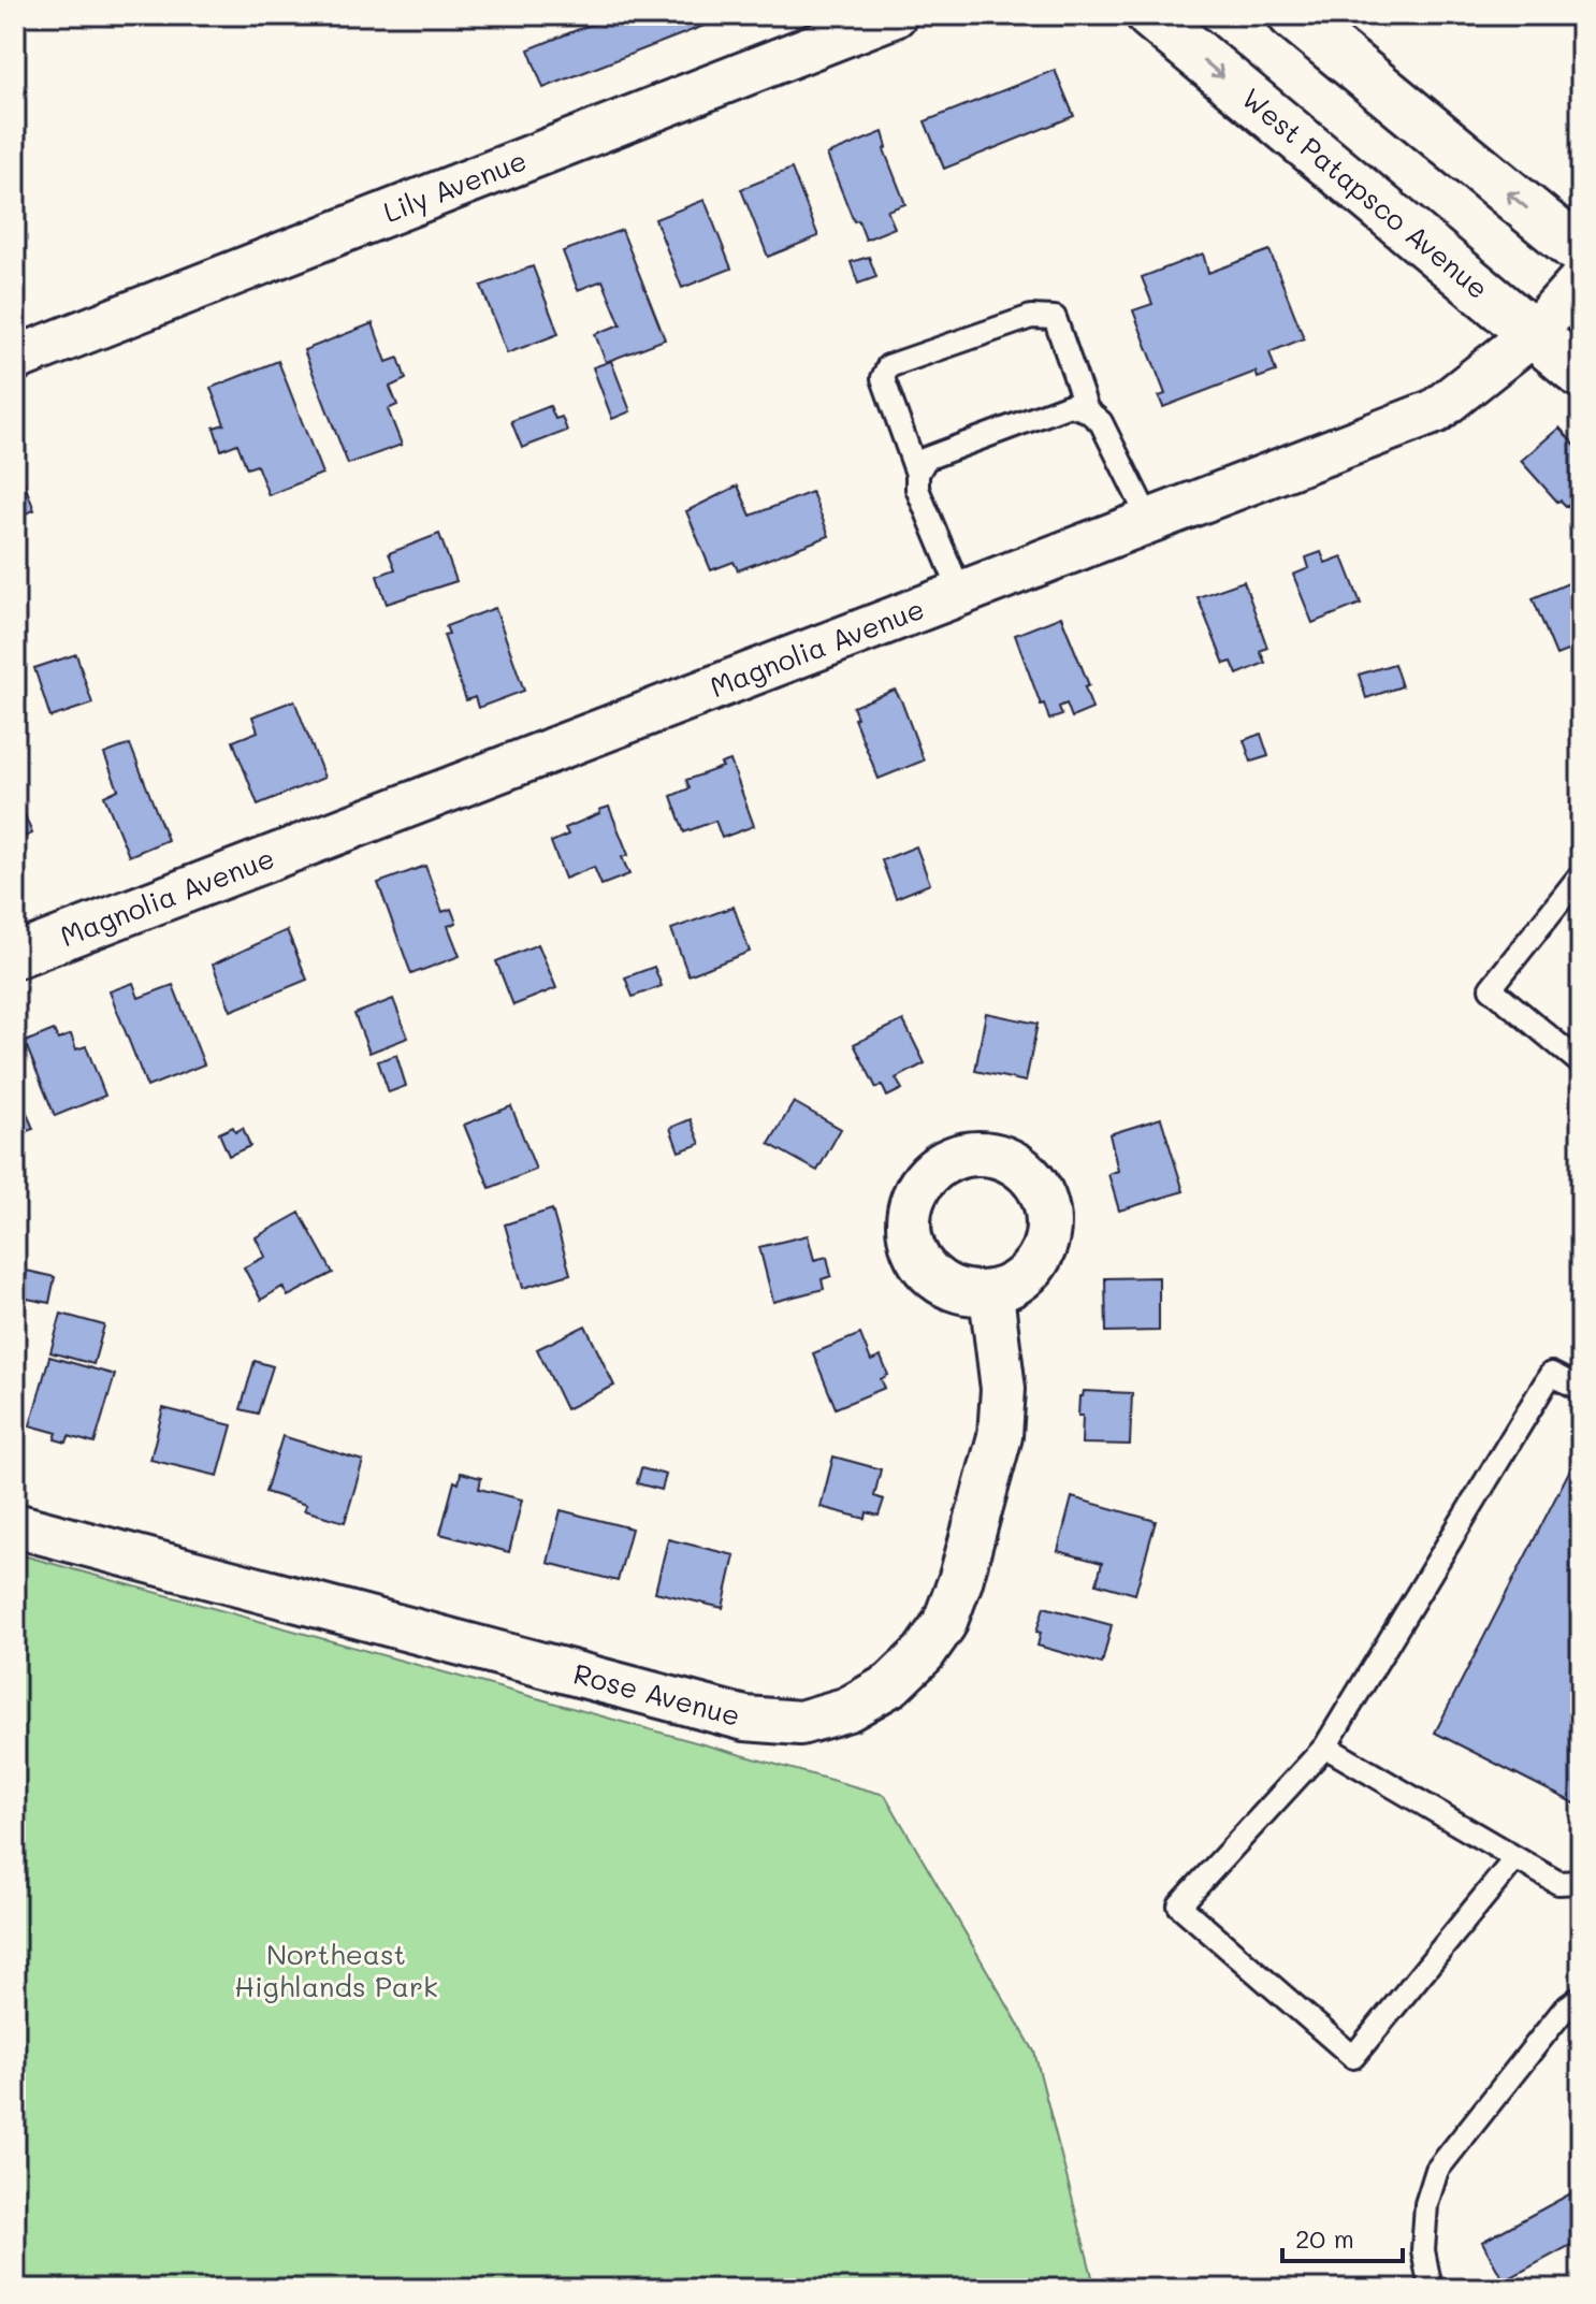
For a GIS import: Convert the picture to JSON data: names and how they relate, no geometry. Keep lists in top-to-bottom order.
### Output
{
  "streets": {
    "main road": ["West Patapsco Avenue"],
    "street": ["Lily Avenue", "Magnolia Avenue", "Rose Avenue"]
  },
  "crossings": [
    ["West Patapsco Avenue", "Magnolia Avenue"]
  ],
  "parks": ["Northeast Highlands Park"],
  "scale_bar": "20 m"
}
